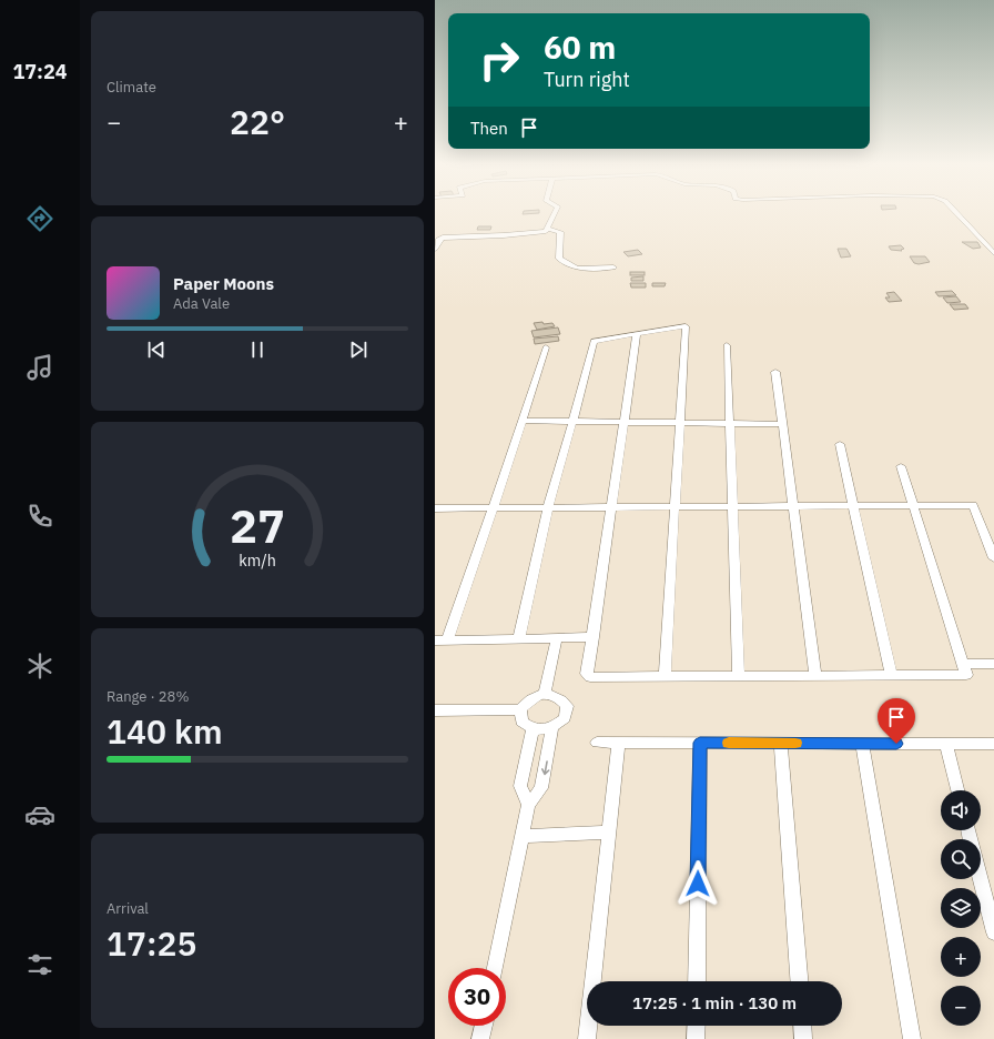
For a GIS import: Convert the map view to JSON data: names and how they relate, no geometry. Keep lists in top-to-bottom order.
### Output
{
  "page": {
    "tabs": "17:24",
    "tile": [
      "Climate",
      ["Range · 28%", "140 km"],
      ["Arrival", "17:25"]
    ],
    "turn": ["60 m", "Turn right"],
    "heat": ["−", "22°", "+"],
    "then": "Then",
    "song": ["Paper Moons", "Ada Vale"],
    "map_buttons": ["+", "−"],
    "limit": "30",
    "trip": "17:25 · 1 min · 130 m",
    "gauge": ["27", "km/h"]
  }
}
